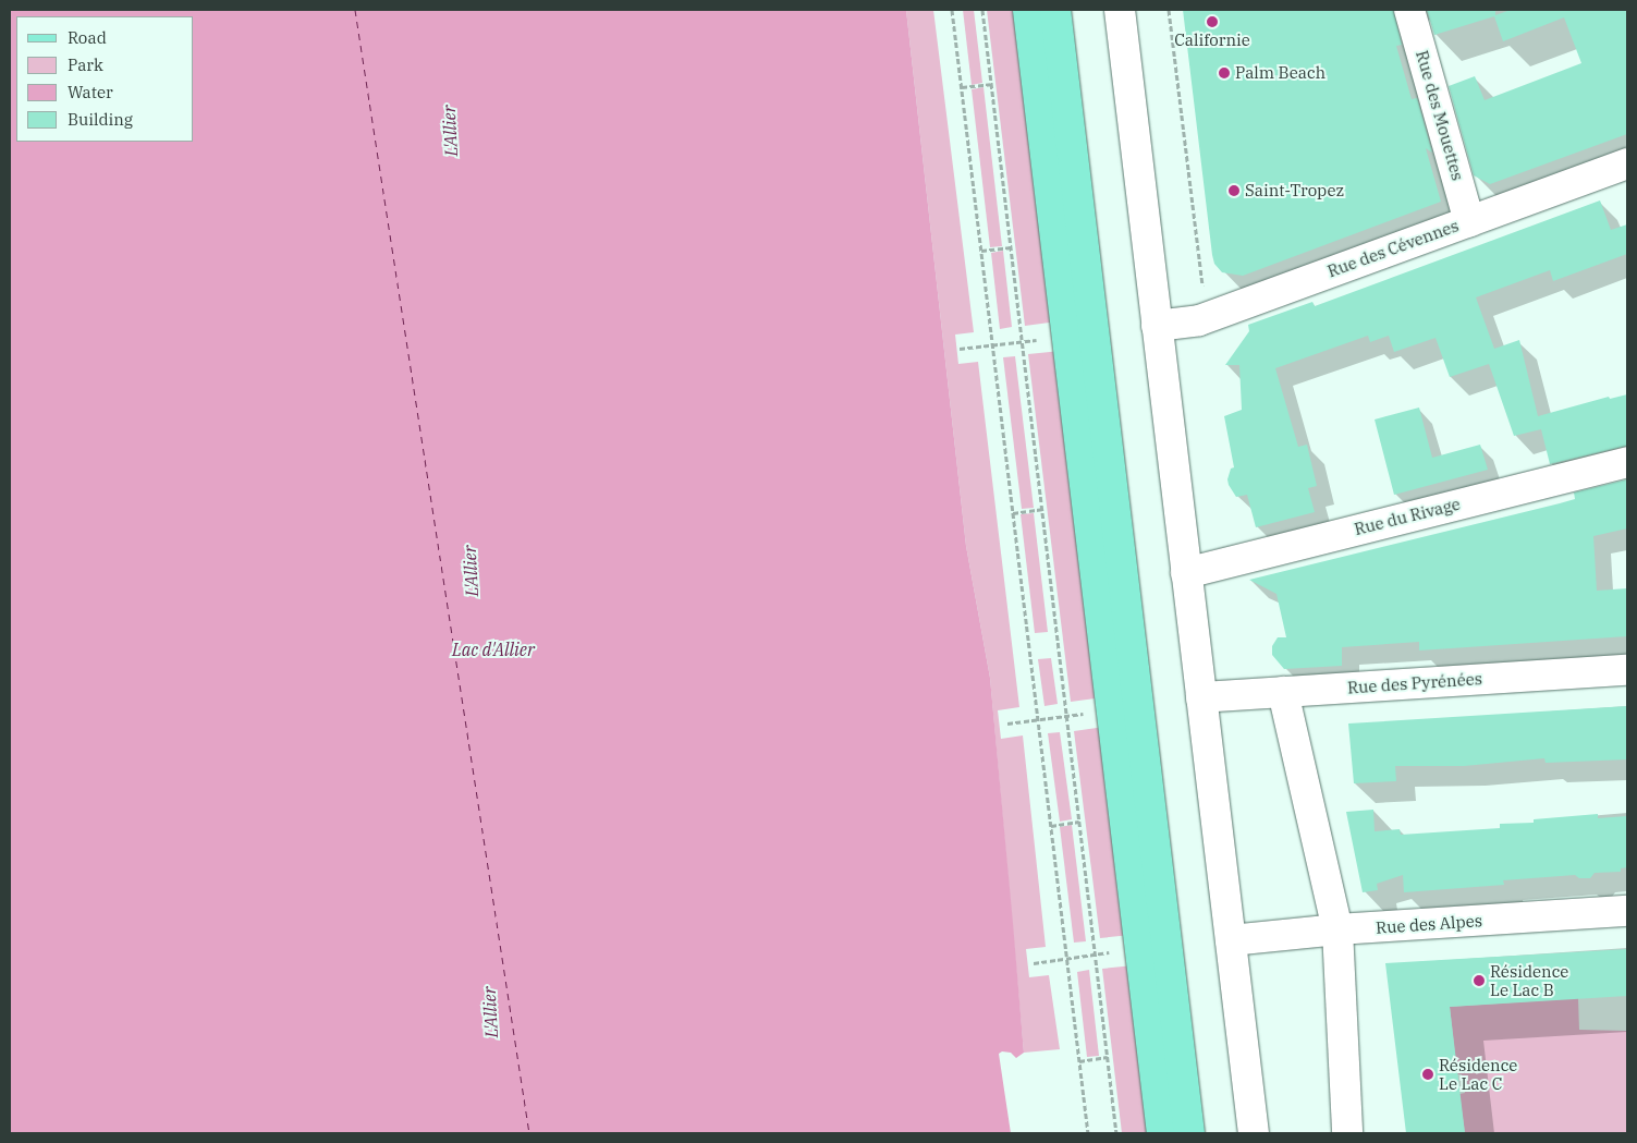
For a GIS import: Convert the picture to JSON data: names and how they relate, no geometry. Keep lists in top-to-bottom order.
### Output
{
  "streets": {
    "street": [
      "Rue des Mouettes",
      "Rue des Cévennes",
      "Rue du Rivage",
      "Rue des Pyrénées",
      "Rue des Alpes"
    ]
  },
  "crossings": [
    ["Rue des Mouettes", "Rue des Cévennes"]
  ],
  "water": ["L'Allier", "Lac d'Allier"],
  "places": [
    "Californie",
    "Palm Beach",
    "Saint-Tropez",
    "Résidence Le Lac B",
    "Résidence Le Lac C"
  ],
  "legend": [
    "Road",
    "Park",
    "Water",
    "Building"
  ]
}
